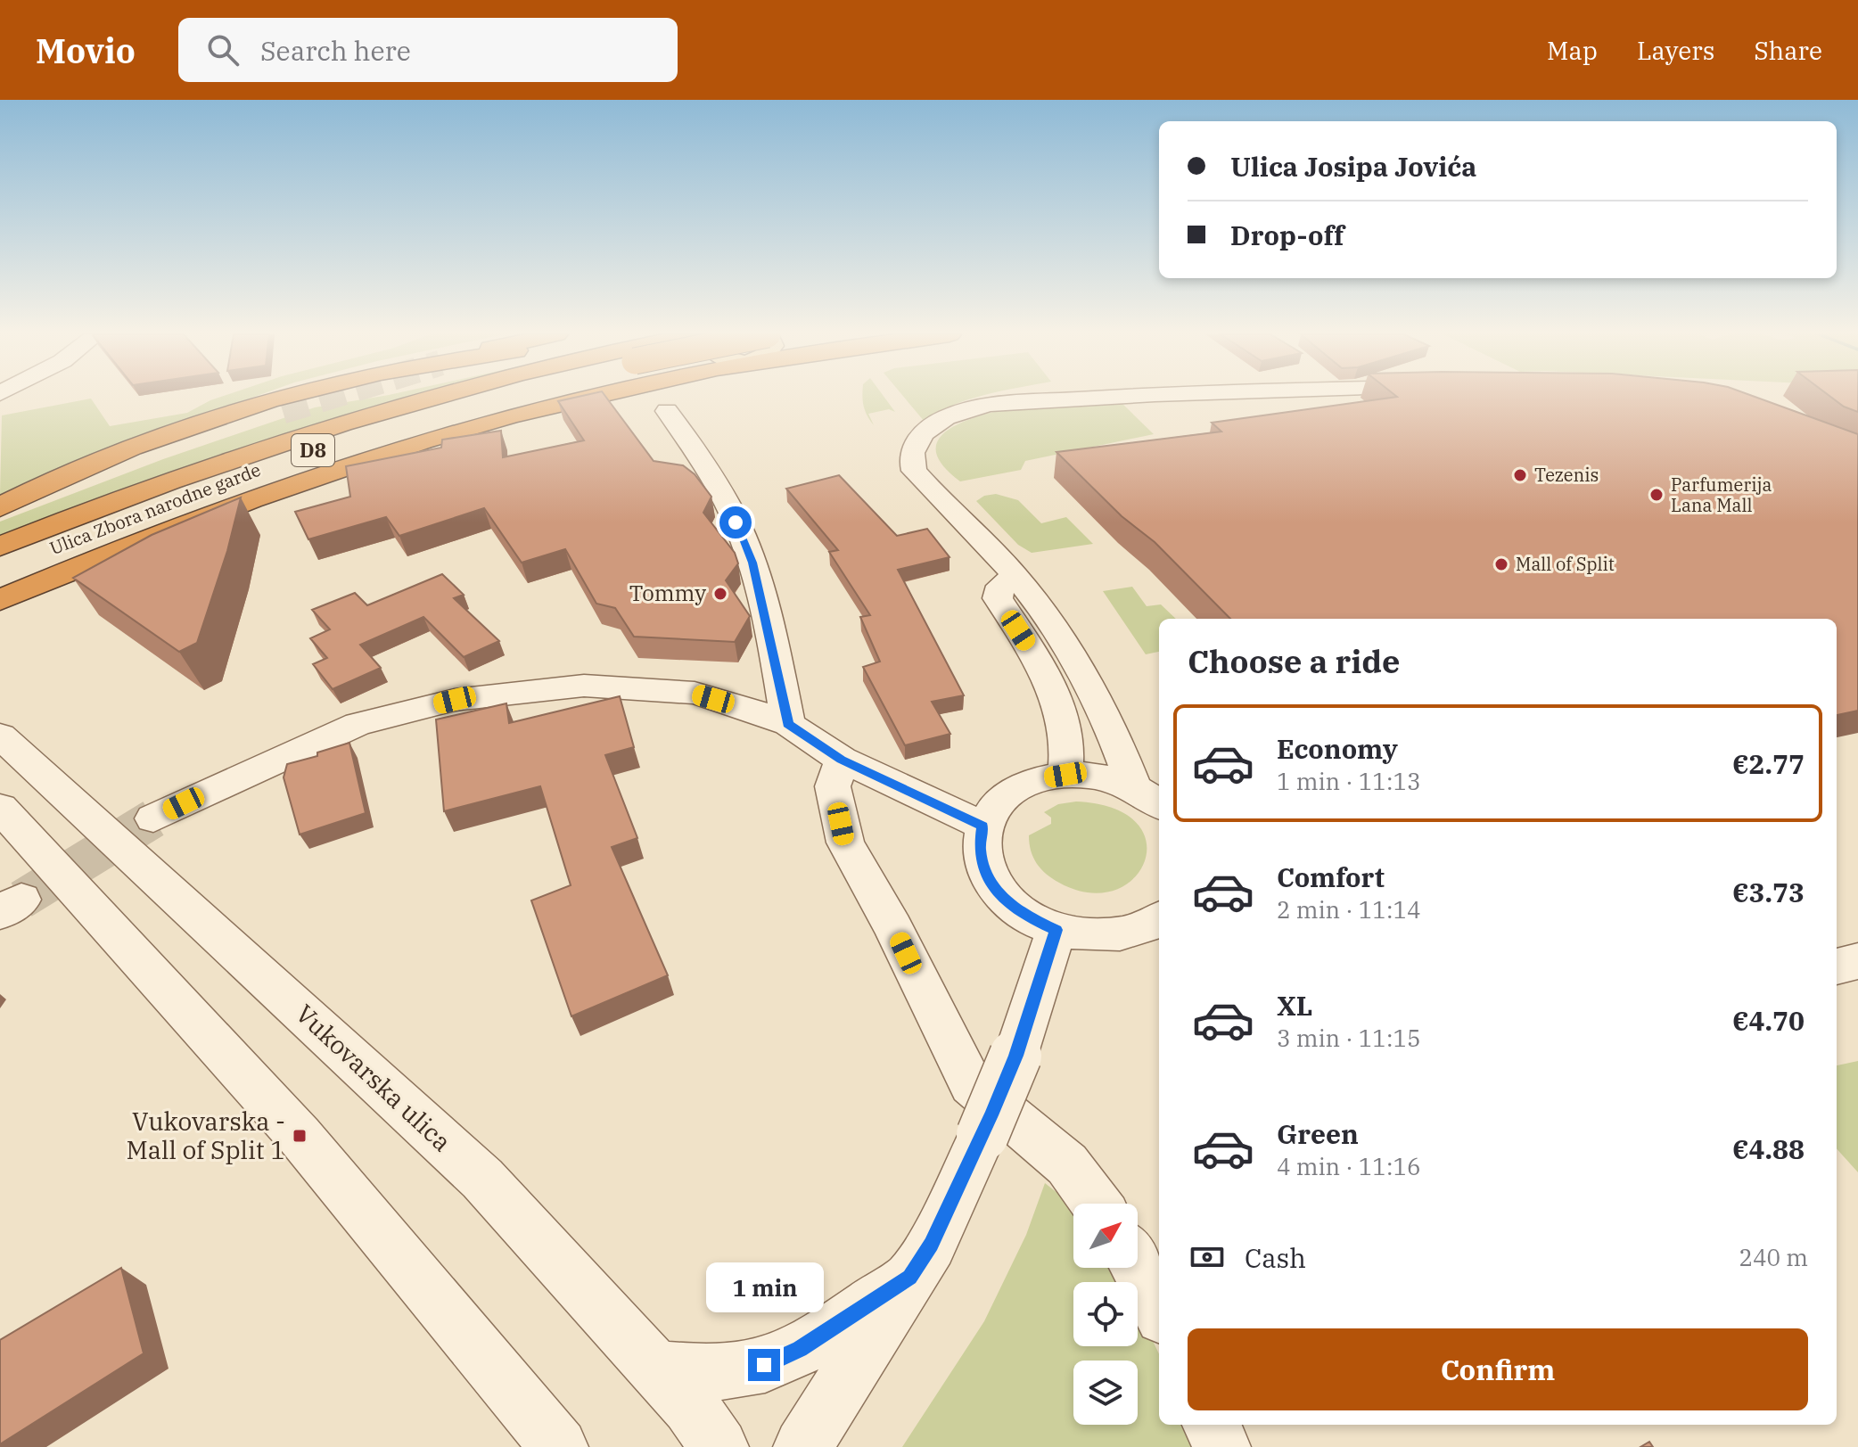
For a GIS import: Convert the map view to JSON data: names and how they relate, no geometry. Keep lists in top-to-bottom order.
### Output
{
  "streets": {
    "highway": ["D8", "Ulica Zbora narodne garde"],
    "street": ["Vukovarska ulica"]
  },
  "places": {
    "other": [
      "Tezenis",
      "Parfumerija Lana Mall",
      "Mall of Split",
      "Tommy"
    ],
    "transit": ["Vukovarska - Mall of Split 1"]
  },
  "north": "top right",
  "page": {
    "header": "Movio",
    "search": "Search here",
    "nav": ["Map", "Layers", "Share"],
    "banner": ["Ulica Josipa Jovića", "Drop-off"],
    "heading": "Choose a ride",
    "list": [
      {
        "name": "Economy",
        "note": "1 min · 11:13",
        "value": "€2.77"
      },
      {
        "name": "Comfort",
        "note": "2 min · 11:14",
        "value": "€3.73"
      },
      {
        "name": "XL",
        "note": "3 min · 11:15",
        "value": "€4.70"
      },
      {
        "name": "Green",
        "note": "4 min · 11:16",
        "value": "€4.88"
      }
    ],
    "pay": ["Cash", "240 m"],
    "bubble": "1 min",
    "buttons": "Confirm"
  }
}
